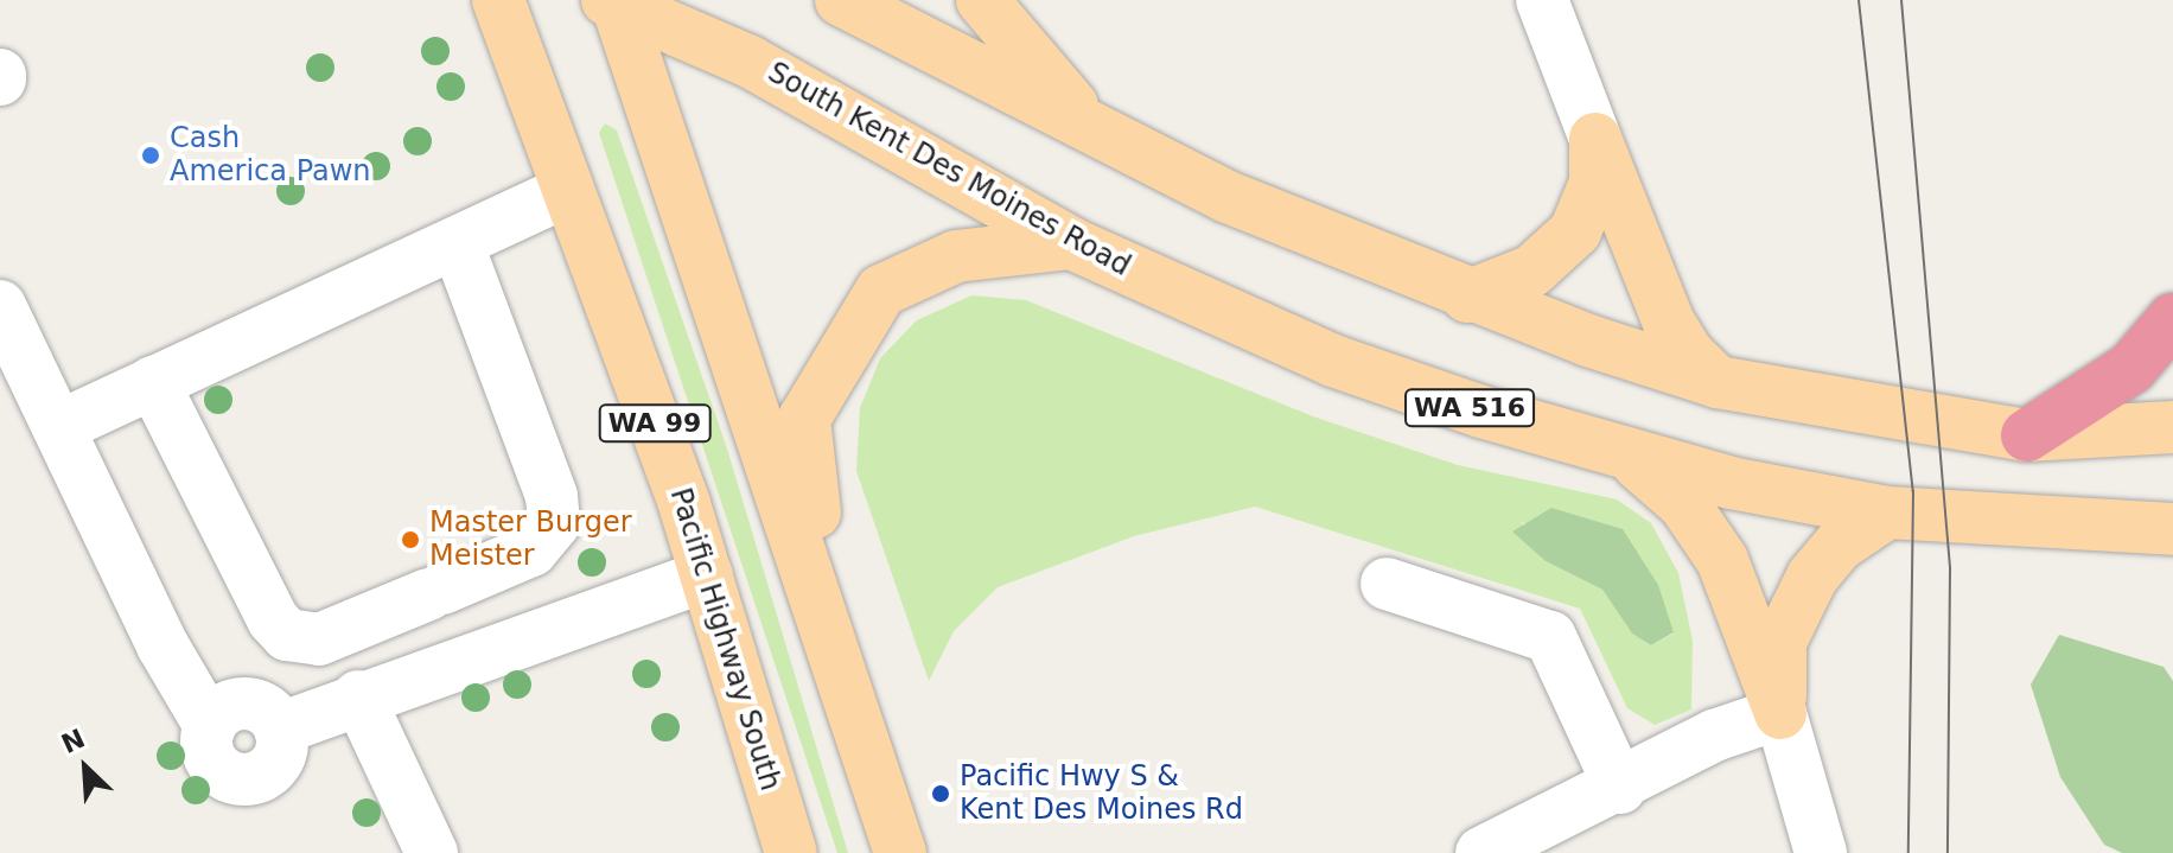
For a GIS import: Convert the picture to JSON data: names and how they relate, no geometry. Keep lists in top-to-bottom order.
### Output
{
  "streets": {
    "main road": [
      "South Kent Des Moines Road",
      "WA 516",
      "WA 99",
      "Pacific Highway South"
    ]
  },
  "crossings": [
    ["South Kent Des Moines Road", "WA 99"]
  ],
  "places": ["Cash America Pawn", "Master Burger Meister", "Pacific Hwy S & Kent Des Moines Rd"],
  "north": "top left"
}
